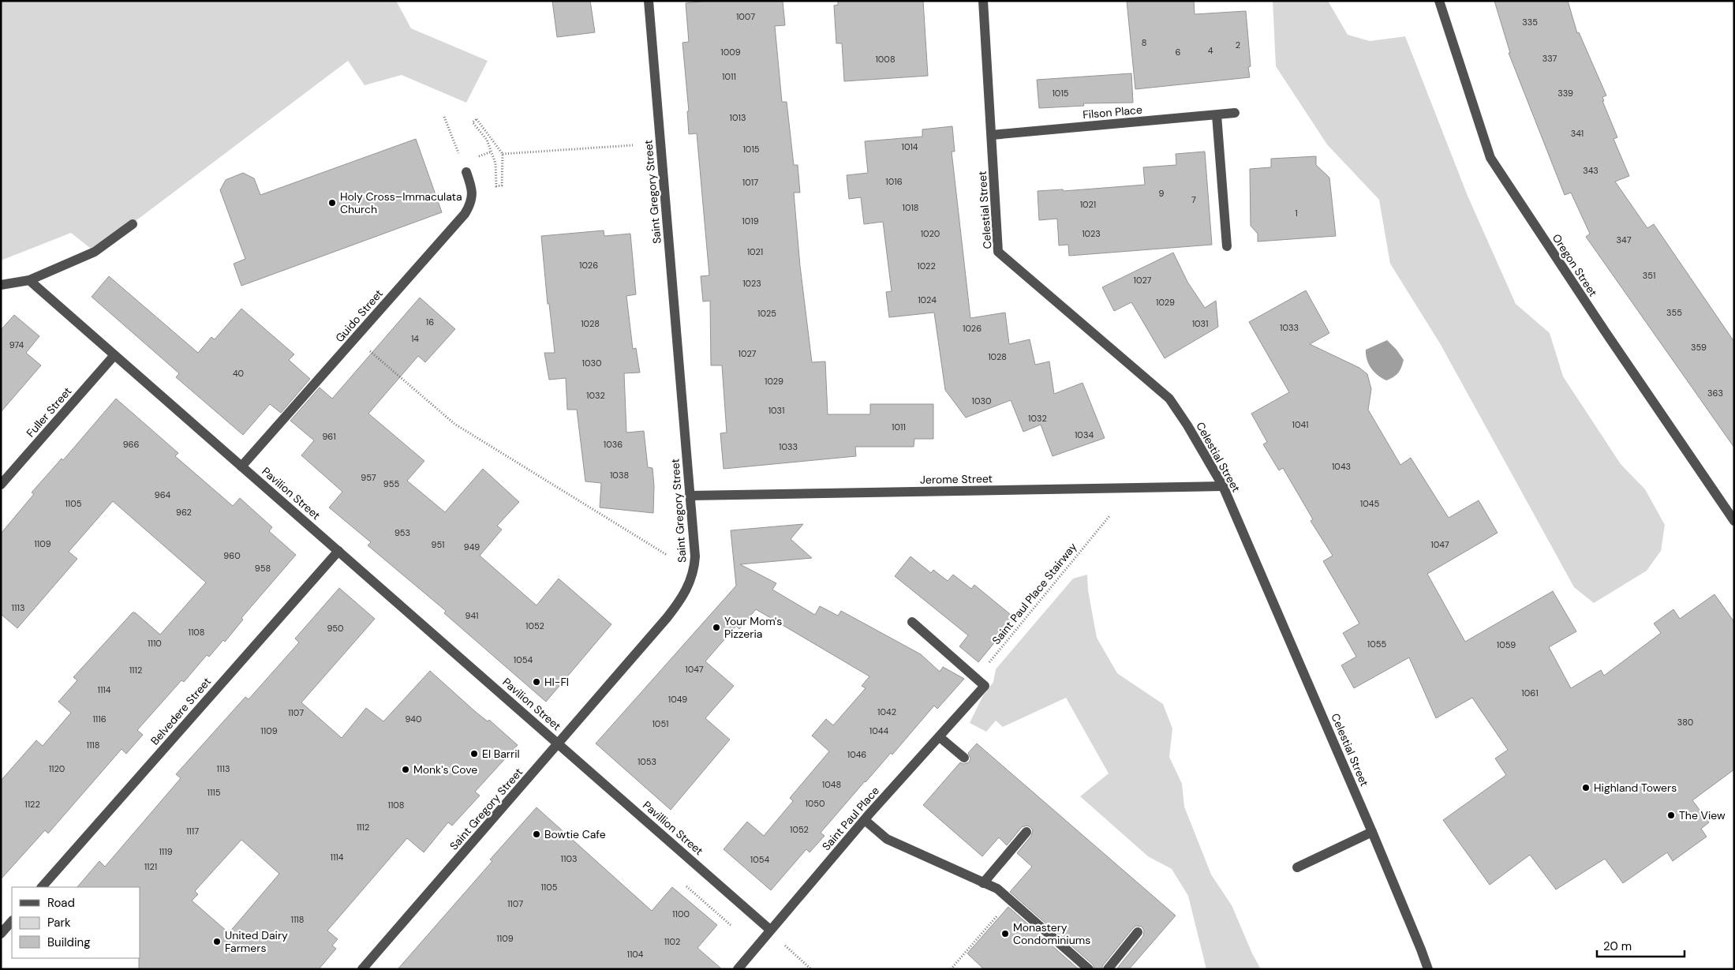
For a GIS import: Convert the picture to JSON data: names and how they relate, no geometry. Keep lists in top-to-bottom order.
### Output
{
  "streets": {
    "street": [
      "Filson Place",
      "Saint Gregory Street",
      "Celestial Street",
      "Oregon Street",
      "Guido Street",
      "Fuller Street",
      "Jerome Street",
      "Pavilion Street",
      "Belvedere Street",
      "Saint Paul Place",
      "Pavillion Street"
    ],
    "path": ["Saint Paul Place Stairway"]
  },
  "crossings": [
    ["Filson Place", "Celestial Street"],
    ["Saint Gregory Street", "Jerome Street"],
    ["Saint Gregory Street", "Pavilion Street"],
    ["Saint Gregory Street", "Pavillion Street"],
    ["Celestial Street", "Jerome Street"],
    ["Guido Street", "Pavilion Street"],
    ["Fuller Street", "Pavilion Street"],
    ["Pavilion Street", "Belvedere Street"],
    ["Pavilion Street", "Pavillion Street"],
    ["Saint Paul Place Stairway", "Saint Paul Place"],
    ["Saint Paul Place", "Pavillion Street"]
  ],
  "places": [
    "Holy Cross–Immaculata Church",
    "Your Mom's Pizzeria",
    "HI-FI",
    "El Barril",
    "Monk's Cove",
    "Highland Towers",
    "The View",
    "Bowtie Cafe",
    "Monastery Condominiums",
    "United Dairy Farmers"
  ],
  "house_numbers": [
    "1007",
    "335",
    "8",
    "2",
    "4",
    "1009",
    "6",
    "337",
    "1008",
    "1011",
    "1015",
    "339",
    "1013",
    "341",
    "1014",
    "1015",
    "343",
    "1016",
    "1017",
    "9",
    "7",
    "1021",
    "1018",
    "1",
    "1019",
    "1020",
    "1023",
    "347",
    "1021",
    "1026",
    "1022",
    "351",
    "1027",
    "1023",
    "1024",
    "1029",
    "355",
    "1025",
    "16",
    "1028",
    "1031",
    "1033",
    "1026",
    "14",
    "974",
    "359",
    "1027",
    "1028",
    "1030",
    "40",
    "1029",
    "363",
    "1032",
    "1030",
    "1031",
    "1032",
    "1041",
    "1011",
    "1034",
    "961",
    "966",
    "1036",
    "1033",
    "1043",
    "1038",
    "957",
    "955",
    "964",
    "1105",
    "1045",
    "962",
    "953",
    "1109",
    "951",
    "1047",
    "949",
    "960",
    "958",
    "1113",
    "941",
    "1052",
    "950",
    "1108",
    "1110",
    "1055",
    "1059",
    "1054",
    "1047",
    "1112",
    "1114",
    "1061",
    "1049",
    "1042",
    "1107",
    "1116",
    "940",
    "380",
    "1051",
    "1109",
    "1044",
    "1118",
    "1046",
    "1053",
    "1120",
    "1113",
    "1048",
    "1115",
    "1050",
    "1122",
    "1108",
    "1112",
    "1052",
    "1117",
    "1119",
    "1114",
    "1103",
    "1054",
    "1121",
    "1105",
    "1107",
    "1100",
    "1118",
    "1109",
    "1102",
    "1104"
  ],
  "legend": ["Road", "Park", "Building"],
  "scale_bar": "20 m"
}
